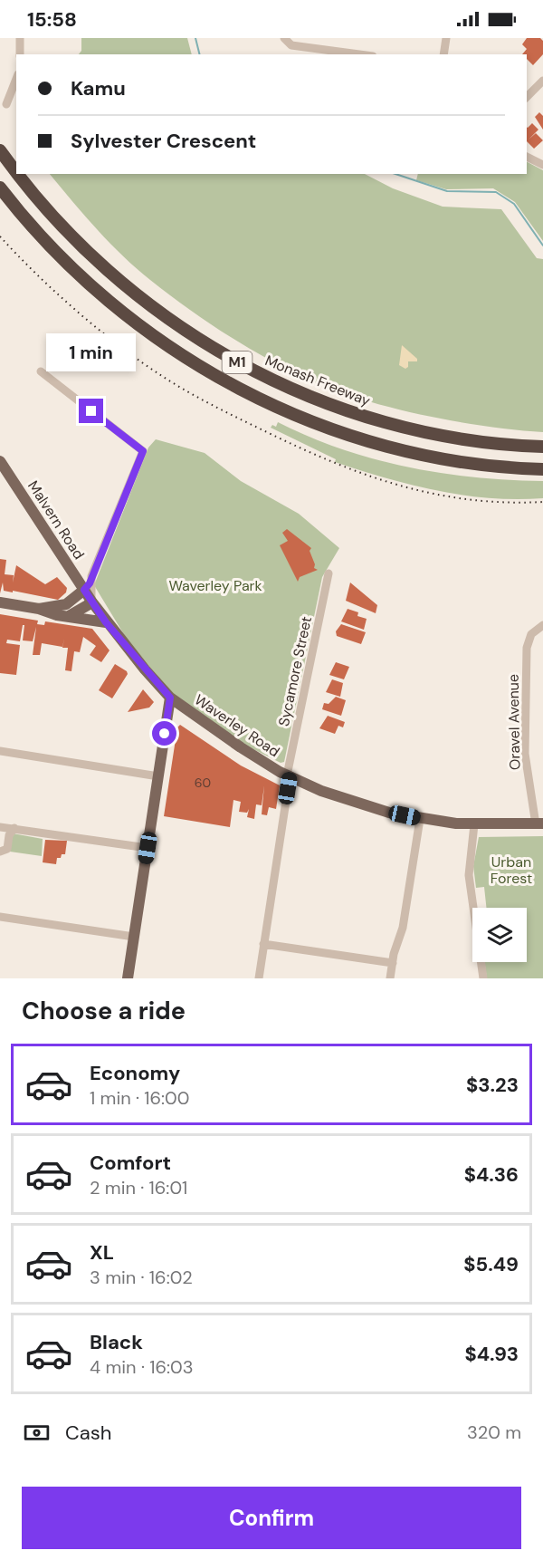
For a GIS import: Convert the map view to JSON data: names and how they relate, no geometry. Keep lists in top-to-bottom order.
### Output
{
  "streets": {
    "highway": ["M1", "Monash Freeway"],
    "main road": ["Malvern Road", "Waverley Road"],
    "street": ["Sycamore Street", "Oravel Avenue"]
  },
  "crossings": [
    ["Malvern Road", "Waverley Road"],
    ["Sycamore Street", "Waverley Road"],
    ["Oravel Avenue", "Waverley Road"]
  ],
  "parks": ["Waverley Park", "Urban Forest"],
  "house_numbers": ["60"],
  "page": {
    "status": "15:58",
    "banner": ["Kamu", "Sylvester Crescent"],
    "bubble": "1 min",
    "heading": "Choose a ride",
    "list": [
      {
        "name": "Economy",
        "note": "1 min · 16:00",
        "value": "$3.23"
      },
      {
        "name": "Comfort",
        "note": "2 min · 16:01",
        "value": "$4.36"
      },
      {
        "name": "XL",
        "note": "3 min · 16:02",
        "value": "$5.49"
      },
      {
        "name": "Black",
        "note": "4 min · 16:03",
        "value": "$4.93"
      }
    ],
    "pay": ["Cash", "320 m"],
    "buttons": "Confirm"
  }
}
